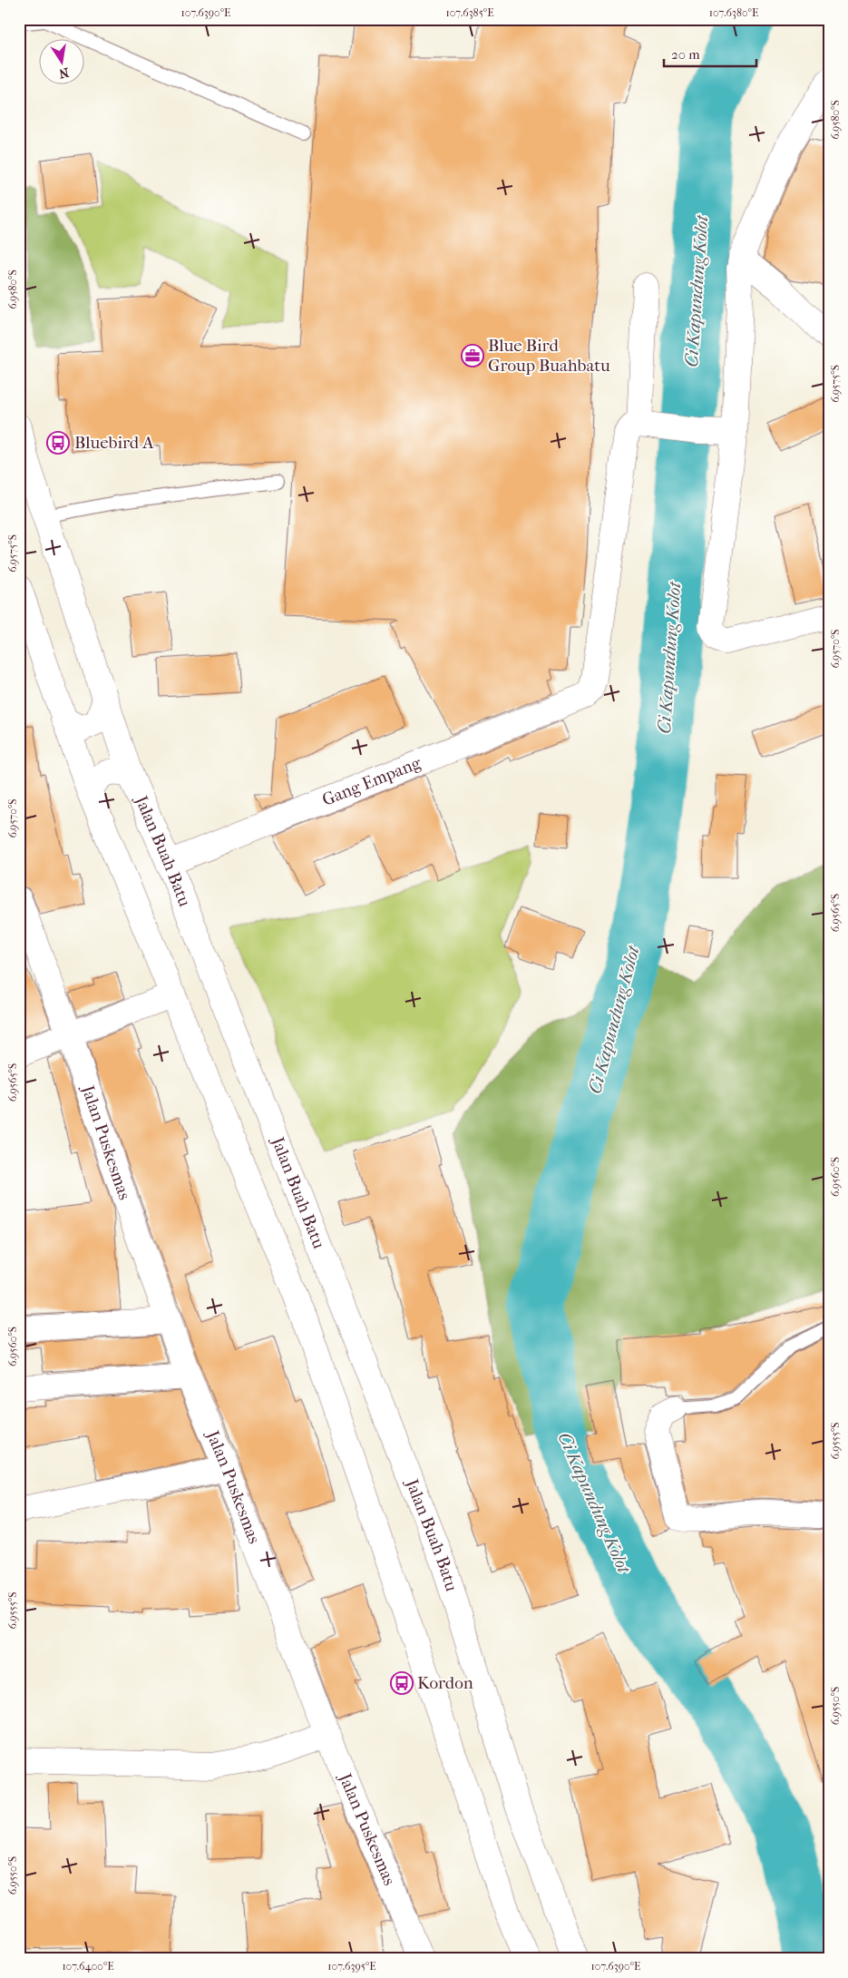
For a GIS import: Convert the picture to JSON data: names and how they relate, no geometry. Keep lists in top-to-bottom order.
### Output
{
  "streets": {
    "street": ["Gang Empang", "Jalan Buah Batu", "Jalan Puskesmas"]
  },
  "crossings": [
    ["Gang Empang", "Jalan Buah Batu"]
  ],
  "water": ["Ci Kapundung Kolot"],
  "places": {
    "office": ["Blue Bird Group Buahbatu"],
    "bus stop": ["Bluebird A", "Kordon"]
  },
  "scale_bar": "20 m",
  "north": "bottom",
  "coordinates": [
    "107.6390°E",
    "107.6385°E",
    "107.6380°E",
    "6.9580°S",
    "6.9575°S",
    "6.9570°S",
    "6.9565°S",
    "6.9560°S",
    "6.9555°S",
    "6.9550°S",
    "107.6400°E",
    "107.6395°E"
  ]
}
